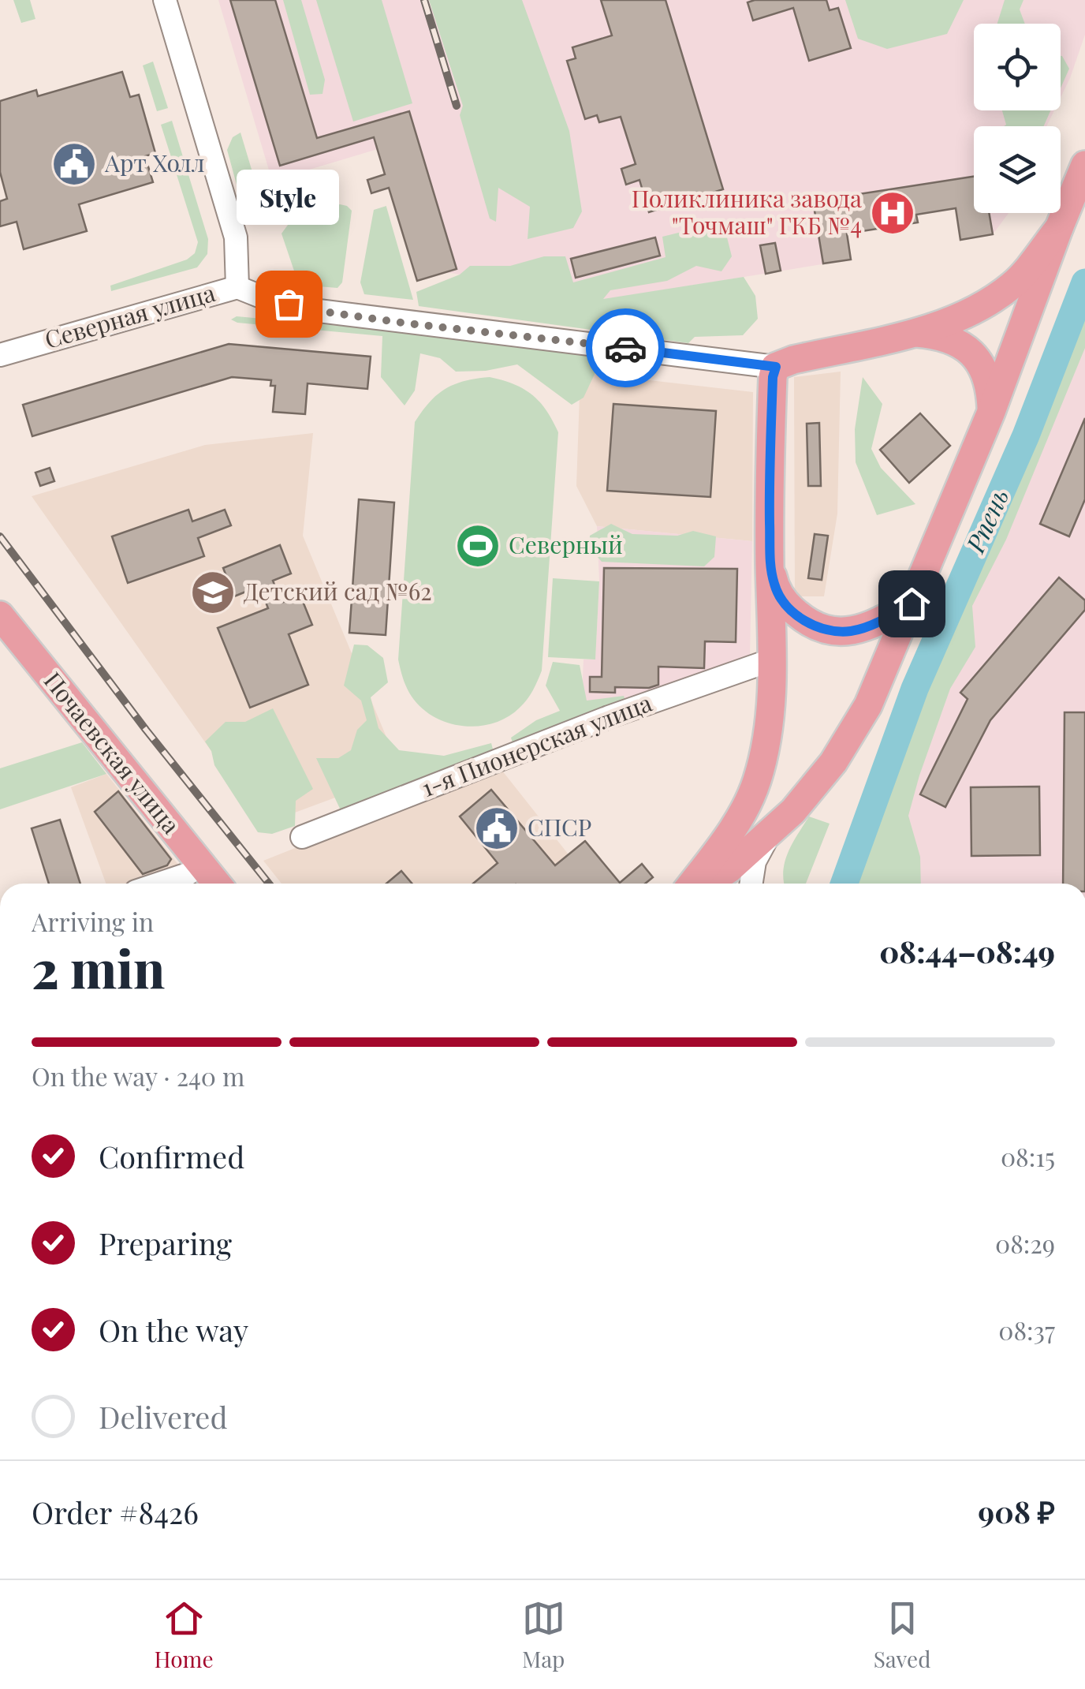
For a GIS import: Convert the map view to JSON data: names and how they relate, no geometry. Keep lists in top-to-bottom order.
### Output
{
  "streets": {
    "main road": ["Почаевская улица"],
    "street": ["Северная улица", "1-я Пионерская улица"]
  },
  "water": ["Рпень"],
  "places": {
    "public building": ["Арт Холл", "СПСР"],
    "hospital": ["Поликлиника завода \"Точмаш\" ГКБ №4"],
    "other": ["Style"],
    "sports": ["Северный"],
    "school or university": ["Детский сад №62"]
  },
  "page": {
    "bubble": "Style",
    "heading": ["2 min", "Arriving in", "08:44–08:49"],
    "panel": ["Order #8426", "908 ₽"],
    "bar": "On the way · 240 m",
    "list": [
      ["Confirmed", "08:15"],
      ["Preparing", "08:29"],
      ["On the way", "08:37"],
      "Delivered"
    ],
    "tabs": ["Home", "Map", "Saved"]
  }
}
